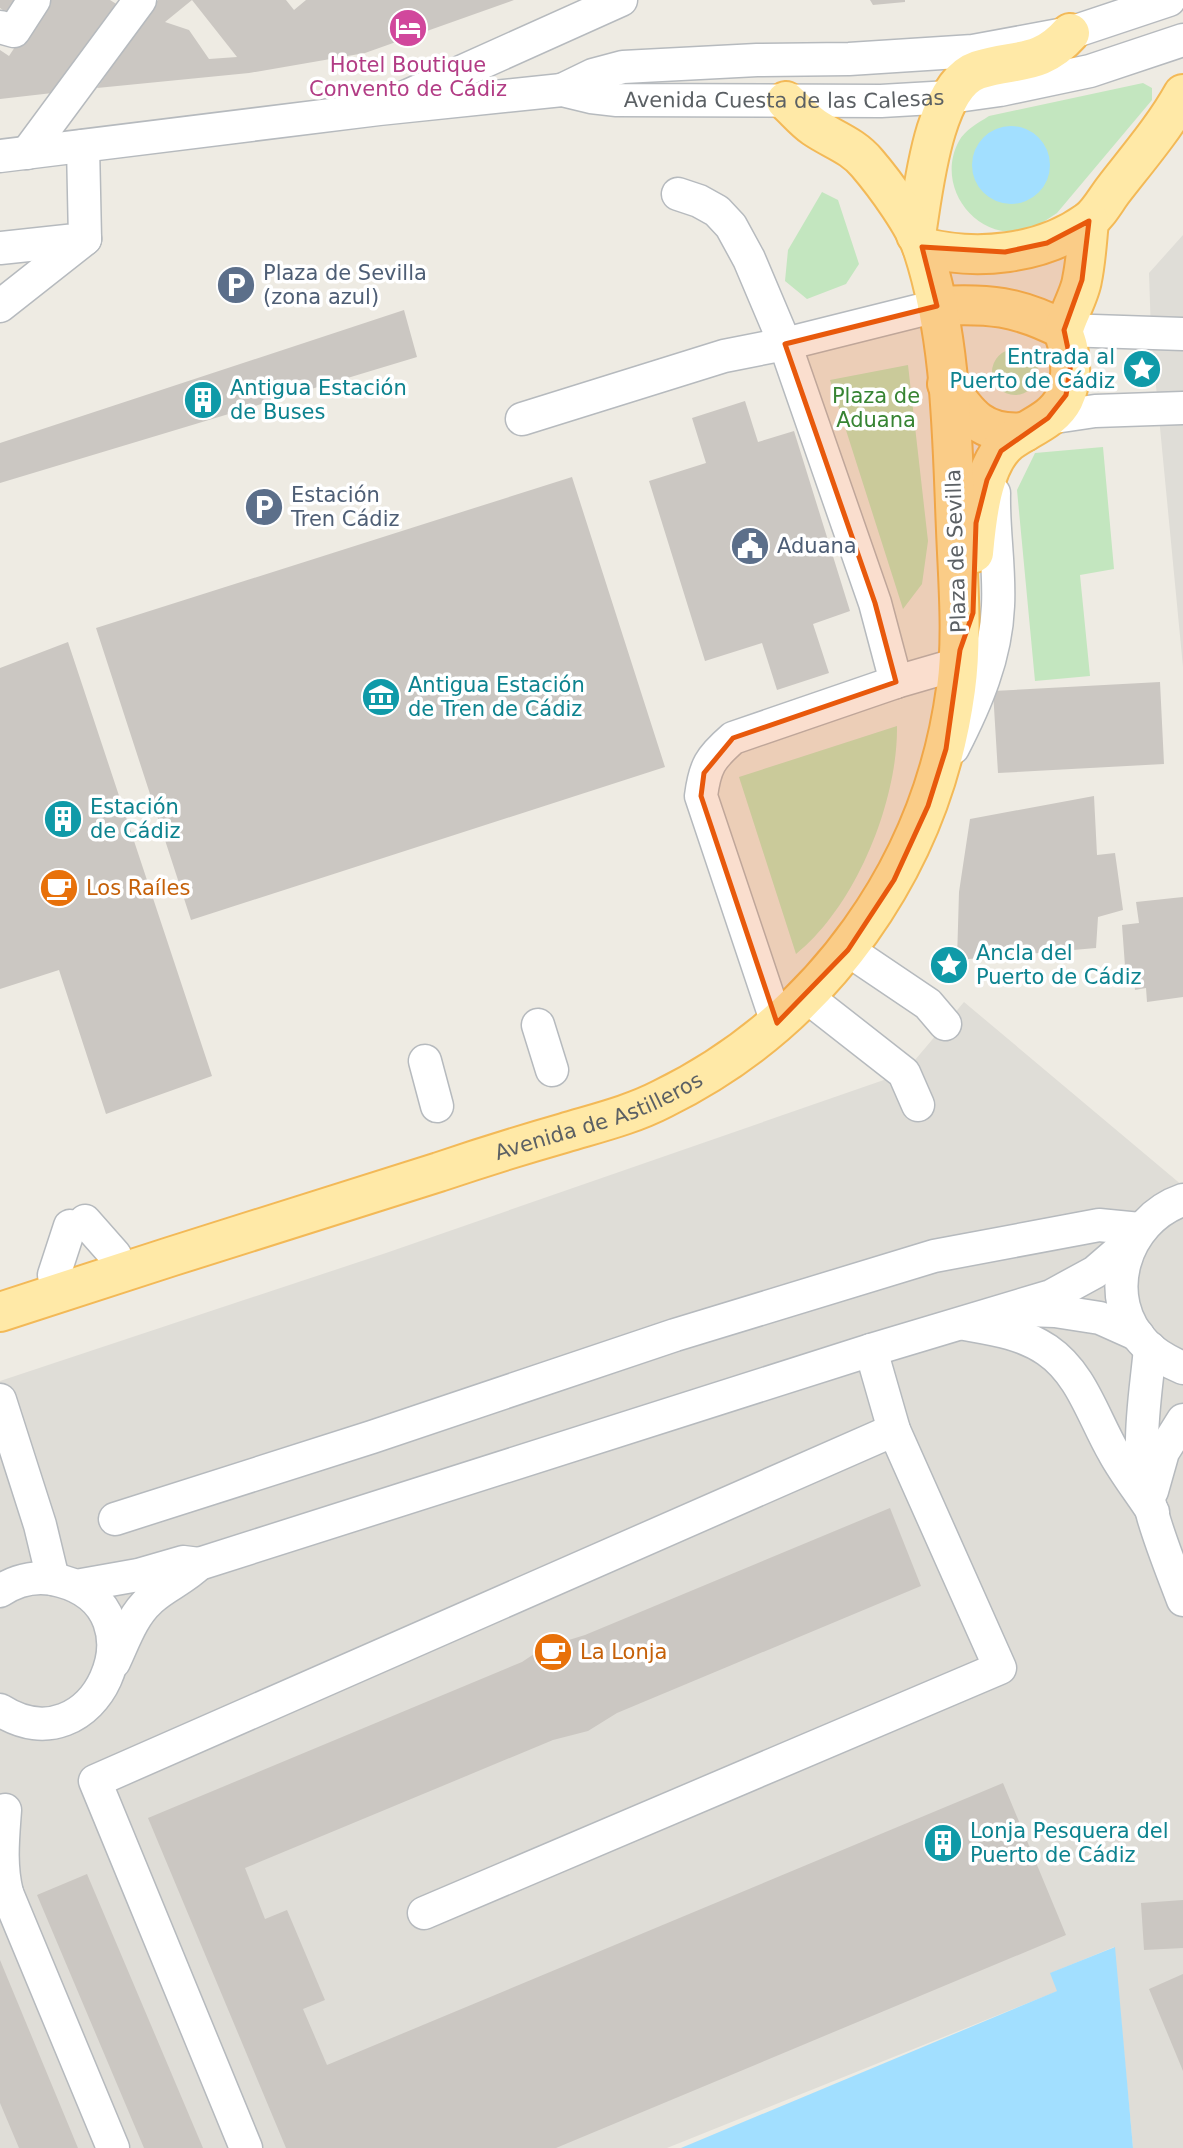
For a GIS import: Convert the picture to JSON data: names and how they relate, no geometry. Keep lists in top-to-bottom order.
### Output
{
  "streets": {
    "main road": ["Avenida Cuesta de las Calesas", "Plaza de Sevilla", "Avenida de Astilleros"]
  },
  "crossings": [
    ["Avenida Cuesta de las Calesas", "Plaza de Sevilla"],
    ["Plaza de Sevilla", "Avenida de Astilleros"]
  ],
  "parks": ["Plaza de Aduana"],
  "places": {
    "hotel": ["Hotel Boutique Convento de Cádiz"],
    "parking": ["Plaza de Sevilla (zona azul)", "Estación Tren Cádiz"],
    "place": ["Entrada al Puerto de Cádiz", "Ancla del Puerto de Cádiz"],
    "building": ["Antigua Estación de Buses", "Estación de Cádiz", "Lonja Pesquera del Puerto de Cádiz"],
    "public building": ["Aduana"],
    "museum": ["Antigua Estación de Tren de Cádiz"],
    "cafe": ["Los Raíles", "La Lonja"]
  }
}
